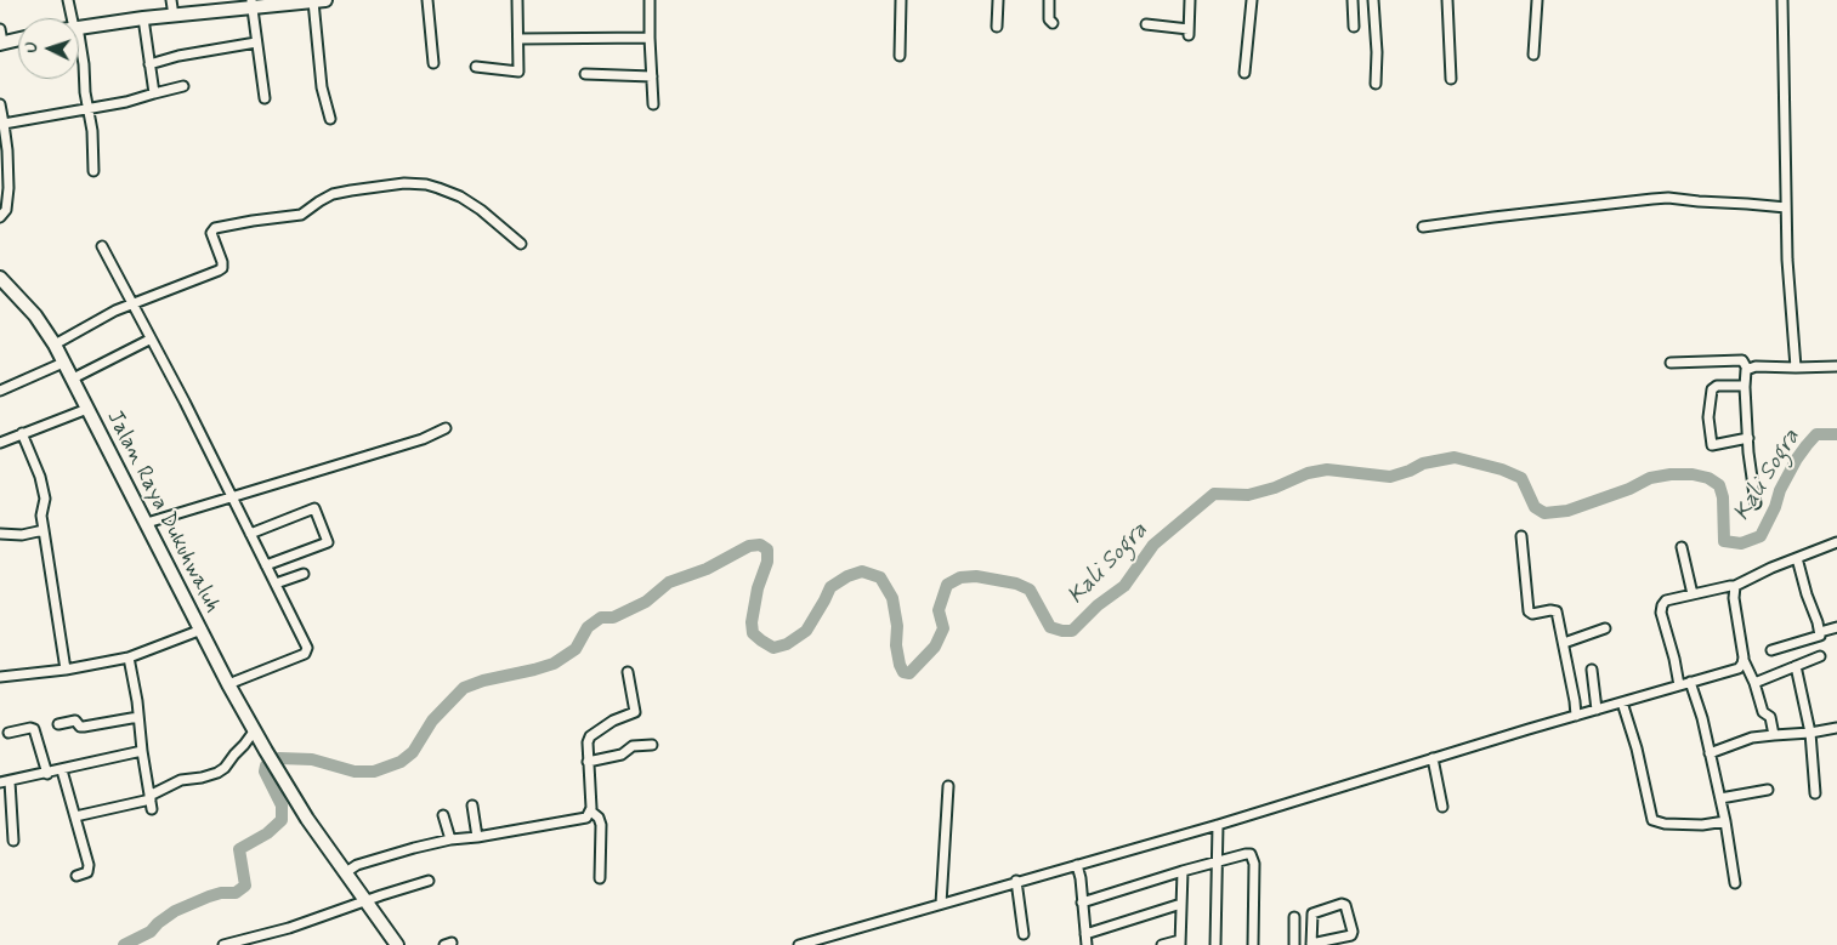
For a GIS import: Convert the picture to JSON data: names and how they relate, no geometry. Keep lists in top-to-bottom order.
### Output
{
  "streets": {
    "main road": ["Jalan Raya Dukuhwaluh"]
  },
  "water": ["Kali Sogra"],
  "north": "left"
}
